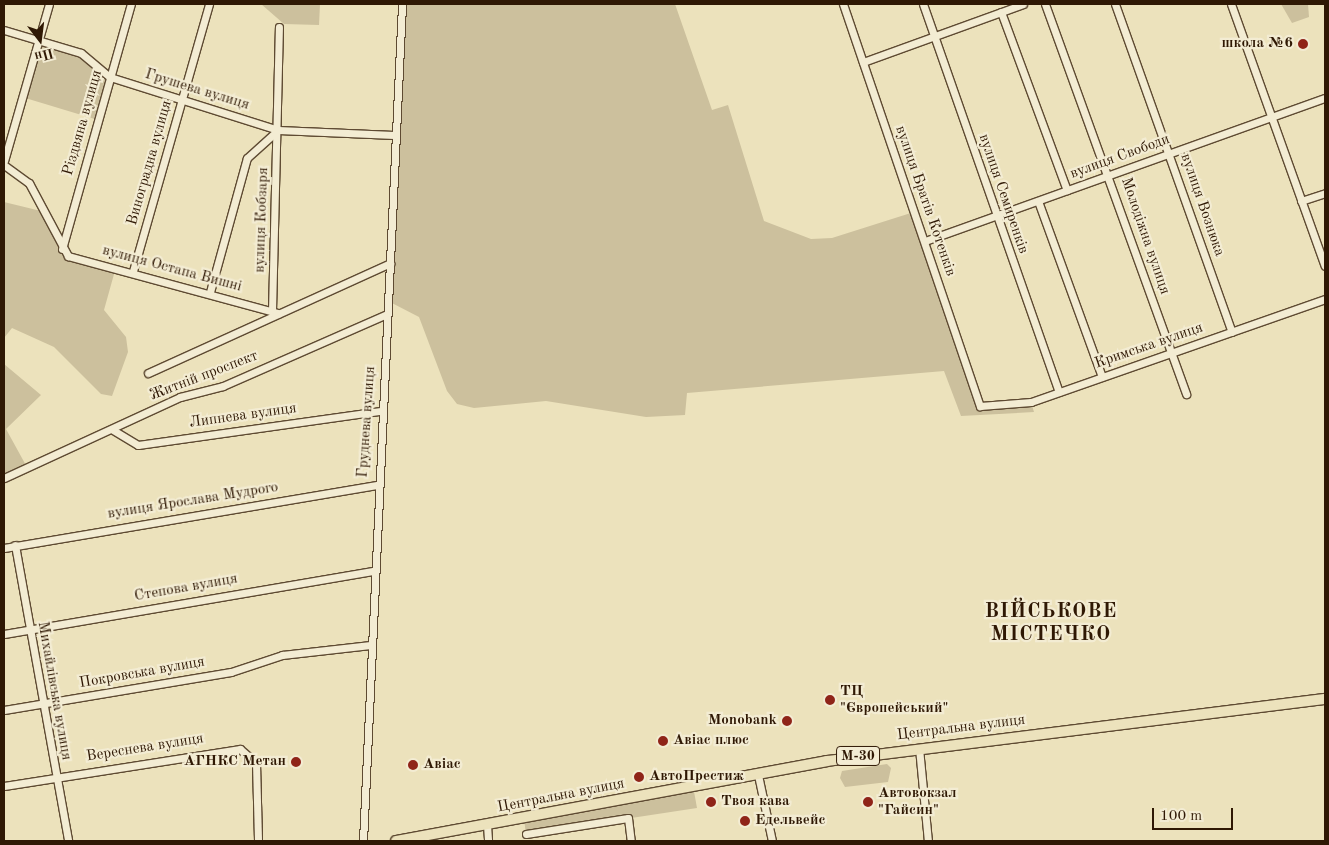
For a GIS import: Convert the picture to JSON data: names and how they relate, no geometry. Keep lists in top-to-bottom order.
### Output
{
  "streets": {
    "highway": ["Центральна вулиця", "М-30"],
    "street": [
      "Грушева вулиця",
      "Різдвяна вулиця",
      "вулиця Свободи",
      "Виноградна вулиця",
      "вулиця Семиренків",
      "вулиця Братів Котенків",
      "вулиця Вознюка",
      "вулиця Кобзаря",
      "Молодіжна вулиця",
      "вулиця Остапа Вишні",
      "Кримська вулиця",
      "Житній проспект",
      "Липнева вулиця",
      "Груднева вулиця",
      "вулиця Ярослава Мудрого",
      "Степова вулиця",
      "Покровська вулиця",
      "Михайлівська вулиця",
      "Вереснева вулиця"
    ]
  },
  "crossings": [
    ["Грушева вулиця", "Різдвяна вулиця"],
    ["Грушева вулиця", "Виноградна вулиця"],
    ["Грушева вулиця", "вулиця Кобзаря"],
    ["Грушева вулиця", "Груднева вулиця"],
    ["Різдвяна вулиця", "вулиця Остапа Вишні"],
    ["вулиця Свободи", "вулиця Семиренків"],
    ["вулиця Свободи", "вулиця Братів Котенків"],
    ["вулиця Свободи", "вулиця Вознюка"],
    ["вулиця Свободи", "Молодіжна вулиця"],
    ["Виноградна вулиця", "вулиця Остапа Вишні"],
    ["вулиця Семиренків", "Кримська вулиця"],
    ["вулиця Братів Котенків", "Кримська вулиця"],
    ["вулиця Вознюка", "Кримська вулиця"],
    ["вулиця Кобзаря", "вулиця Остапа Вишні"],
    ["вулиця Кобзаря", "Житній проспект"],
    ["Молодіжна вулиця", "Кримська вулиця"],
    ["вулиця Остапа Вишні", "Житній проспект"],
    ["Житній проспект", "Липнева вулиця"],
    ["Житній проспект", "Груднева вулиця"],
    ["Липнева вулиця", "Груднева вулиця"],
    ["Груднева вулиця", "вулиця Ярослава Мудрого"],
    ["Груднева вулиця", "Степова вулиця"],
    ["Груднева вулиця", "Покровська вулиця"],
    ["вулиця Ярослава Мудрого", "Михайлівська вулиця"],
    ["Степова вулиця", "Михайлівська вулиця"],
    ["Покровська вулиця", "Михайлівська вулиця"],
    ["Михайлівська вулиця", "Вереснева вулиця"]
  ],
  "districts": ["ВІЙСЬКОВЕ МІСТЕЧКО"],
  "places": [
    "школа №6",
    "ТЦ \"Європейський\"",
    "Monobank",
    "Авіас плюс",
    "АГНКС Метан",
    "Авіас",
    "АвтоПрестиж",
    "Твоя кава",
    "Автовокзал \"Гайсин\"",
    "Едельвейс"
  ],
  "scale_bar": "100 m",
  "north": "bottom"
}
